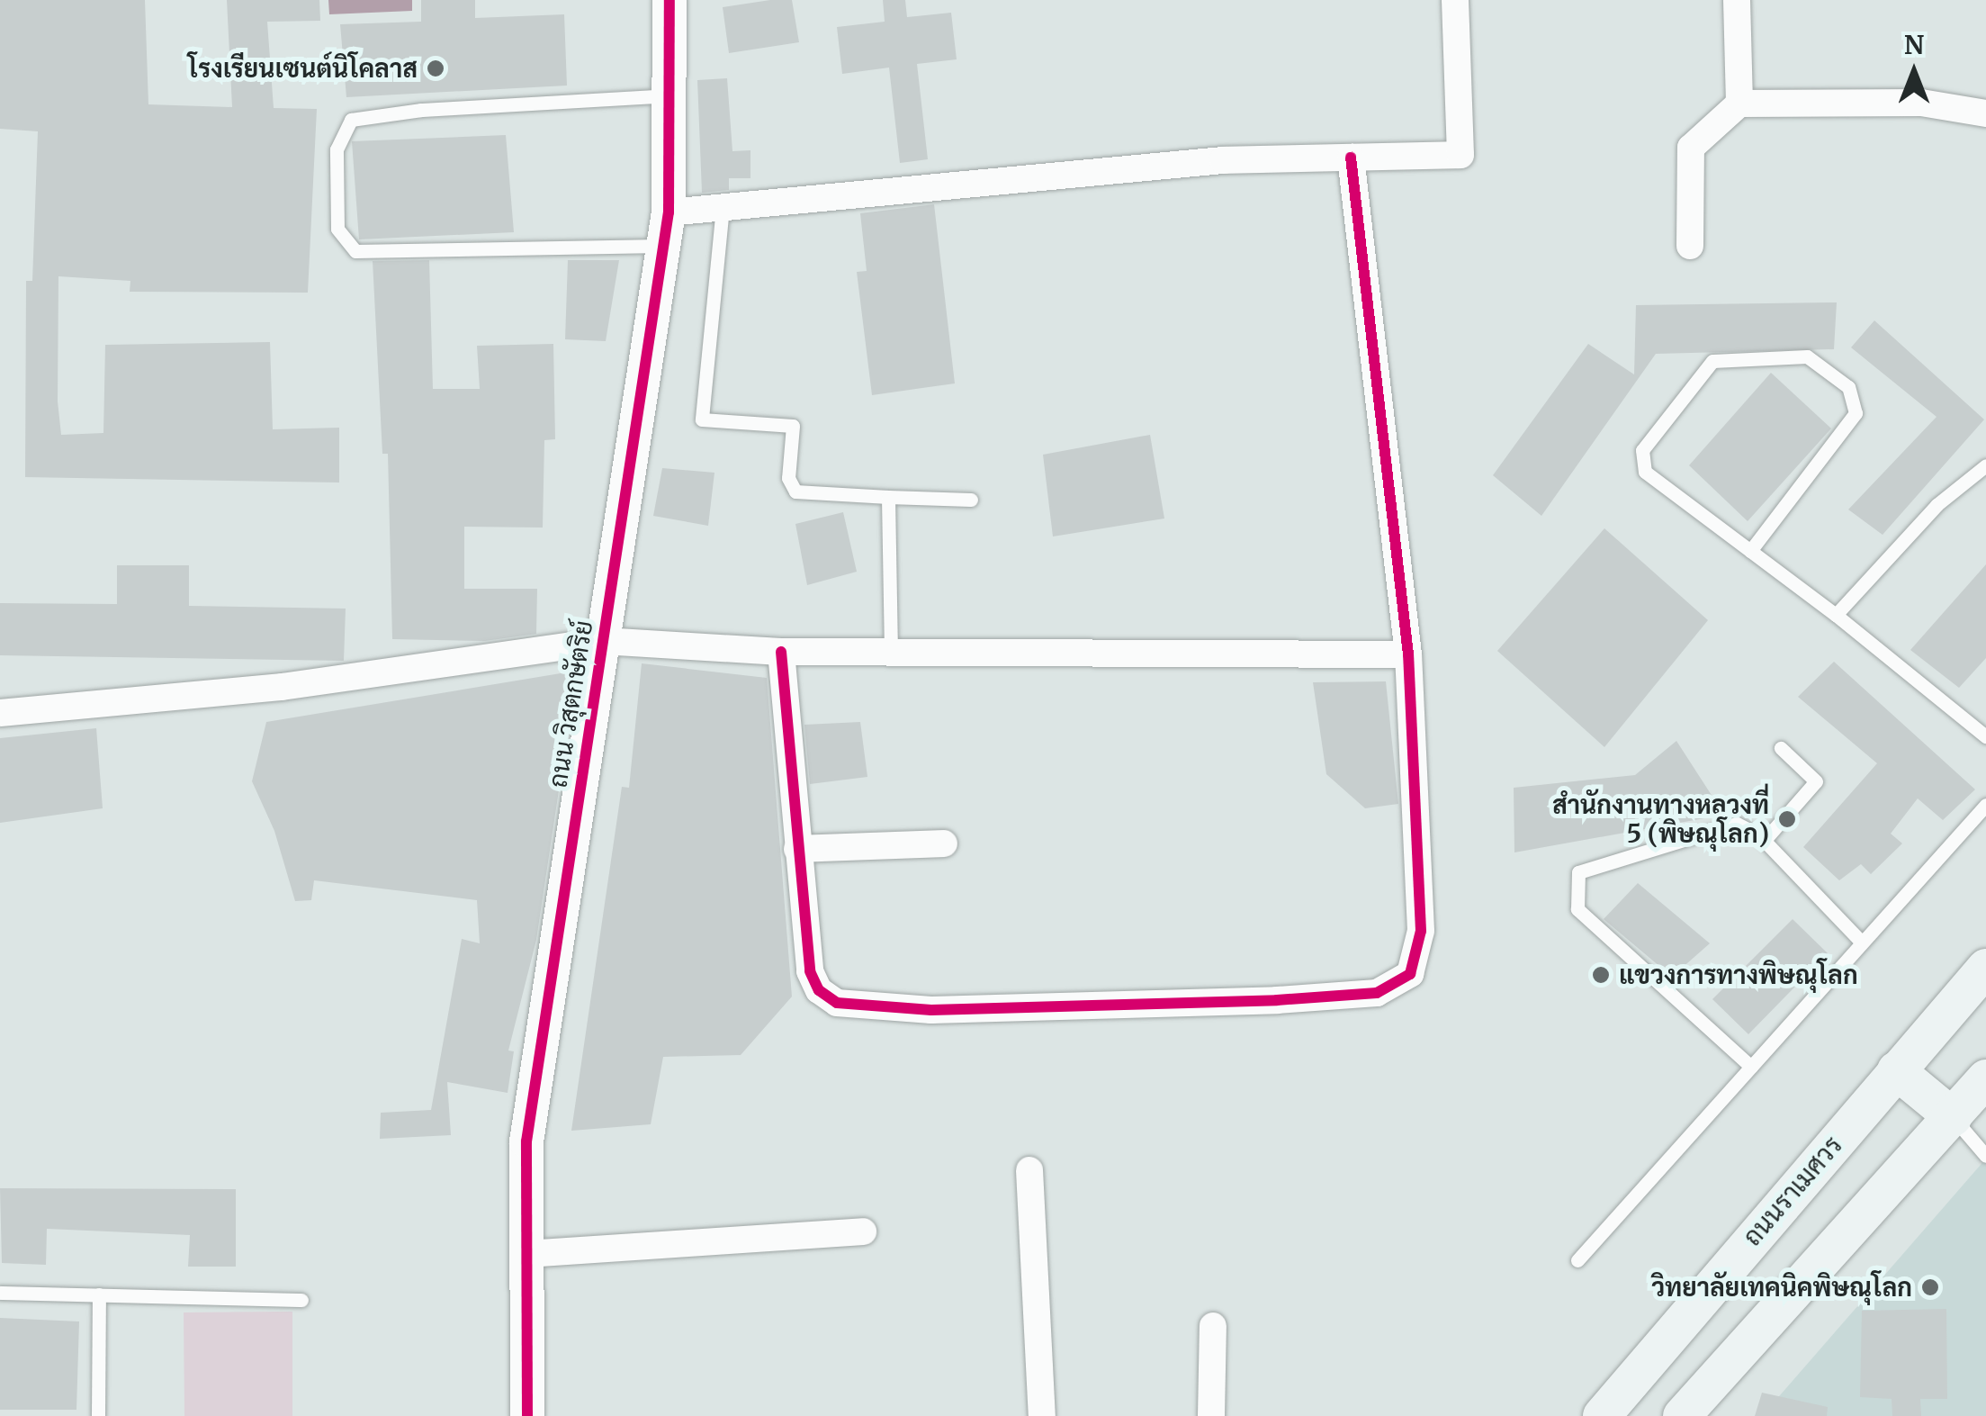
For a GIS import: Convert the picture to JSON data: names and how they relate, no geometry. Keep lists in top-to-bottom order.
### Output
{
  "streets": {
    "main road": ["ถนนราเมศวร"],
    "street": ["ถนน วิสุตกษัตริย์"]
  },
  "places": [
    "โรงเรียนเซนต์นิโคลาส",
    "สำนักงานทางหลวงที่ 5 (พิษณุโลก)",
    "แขวงการทางพิษณุโลก",
    "วิทยาลัยเทคนิคพิษณุโลก"
  ],
  "north": "top"
}
